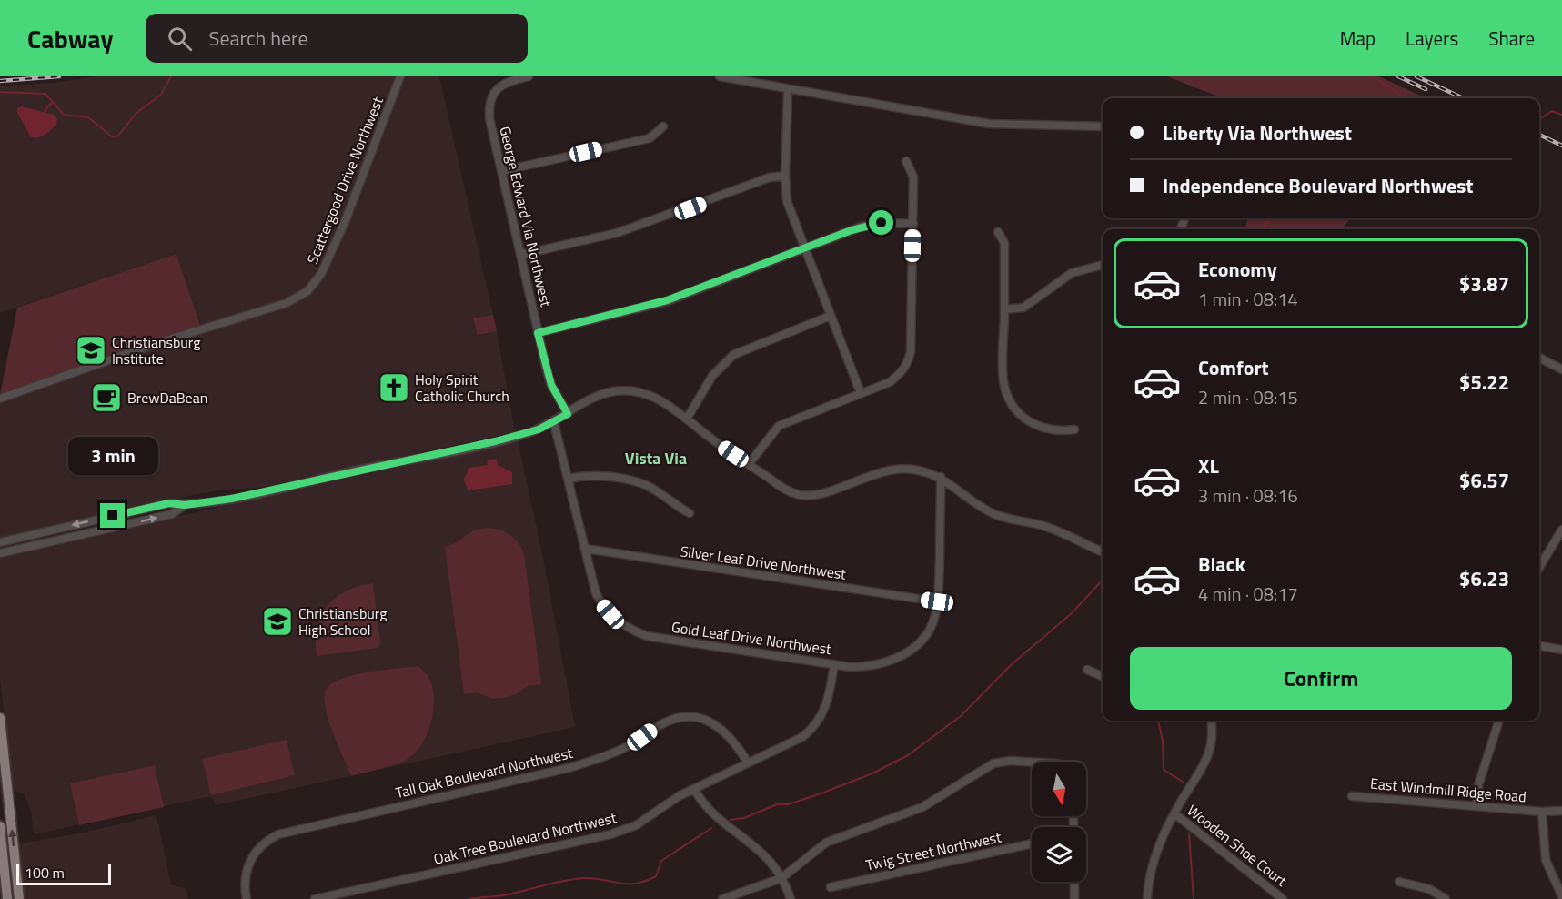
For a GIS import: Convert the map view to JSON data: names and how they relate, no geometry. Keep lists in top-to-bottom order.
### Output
{
  "streets": {
    "street": [
      "Scattergood Drive Northwest",
      "George Edward Via Northwest",
      "Silver Leaf Drive Northwest",
      "Gold Leaf Drive Northwest",
      "Tall Oak Boulevard Northwest",
      "East Windmill Ridge Road",
      "Oak Tree Boulevard Northwest",
      "Wooden Shoe Court",
      "Twig Street Northwest"
    ]
  },
  "crossings": [
    ["Silver Leaf Drive Northwest", "Gold Leaf Drive Northwest"],
    ["Gold Leaf Drive Northwest", "Oak Tree Boulevard Northwest"],
    ["Tall Oak Boulevard Northwest", "Oak Tree Boulevard Northwest"]
  ],
  "districts": ["Vista Via"],
  "places": {
    "school or university": ["Christiansburg Institute", "Christiansburg High School"],
    "church": ["Holy Spirit Catholic Church"],
    "cafe": ["BrewDaBean"]
  },
  "scale_bar": "100 m",
  "north": "bottom",
  "page": {
    "header": "Cabway",
    "search": "Search here",
    "nav": ["Map", "Layers", "Share"],
    "banner": ["Liberty Via Northwest", "Independence Boulevard Northwest"],
    "list": [
      {
        "name": "Economy",
        "note": "1 min · 08:14",
        "value": "$3.87"
      },
      {
        "name": "Comfort",
        "note": "2 min · 08:15",
        "value": "$5.22"
      },
      {
        "name": "XL",
        "note": "3 min · 08:16",
        "value": "$6.57"
      },
      {
        "name": "Black",
        "note": "4 min · 08:17",
        "value": "$6.23"
      }
    ],
    "bubble": "3 min",
    "buttons": "Confirm",
    "scale": "100 m"
  }
}
